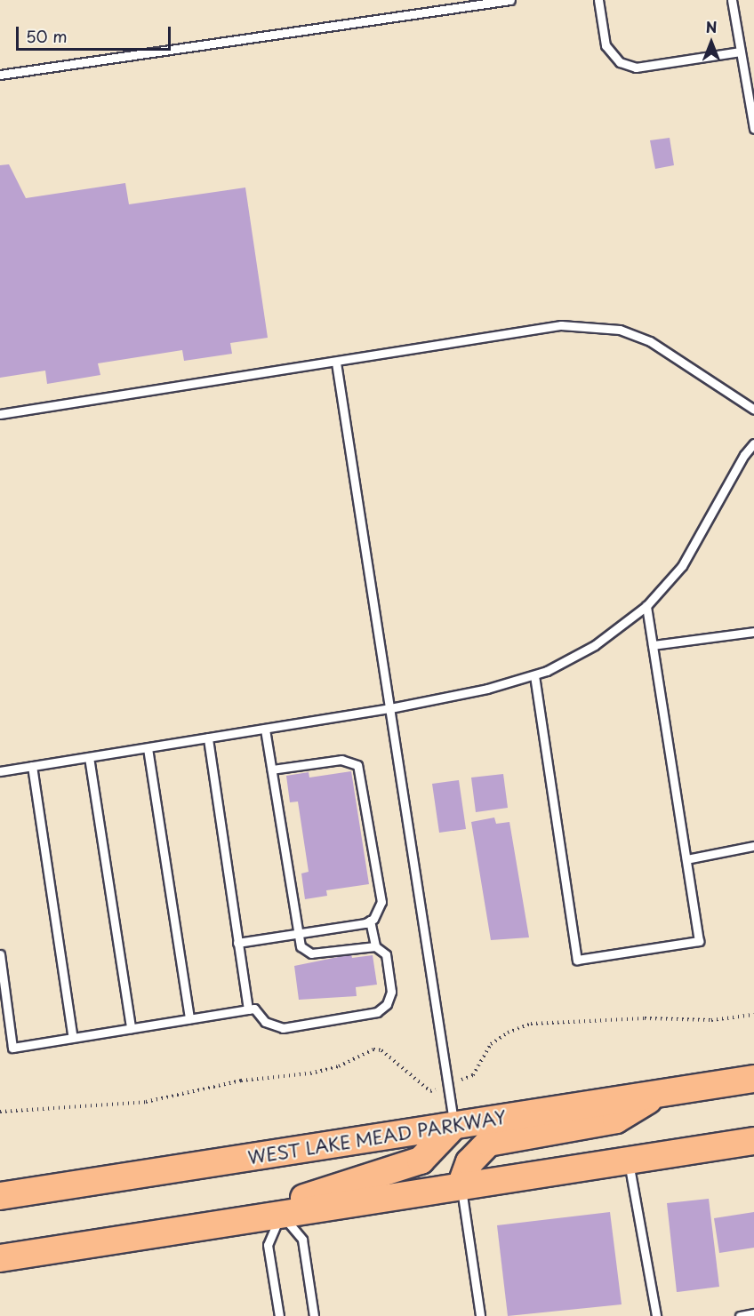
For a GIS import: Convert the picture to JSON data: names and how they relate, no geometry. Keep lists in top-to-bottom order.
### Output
{
  "streets": {
    "main road": ["WEST LAKE MEAD PARKWAY"]
  },
  "scale_bar": "50 m",
  "north": "top"
}
